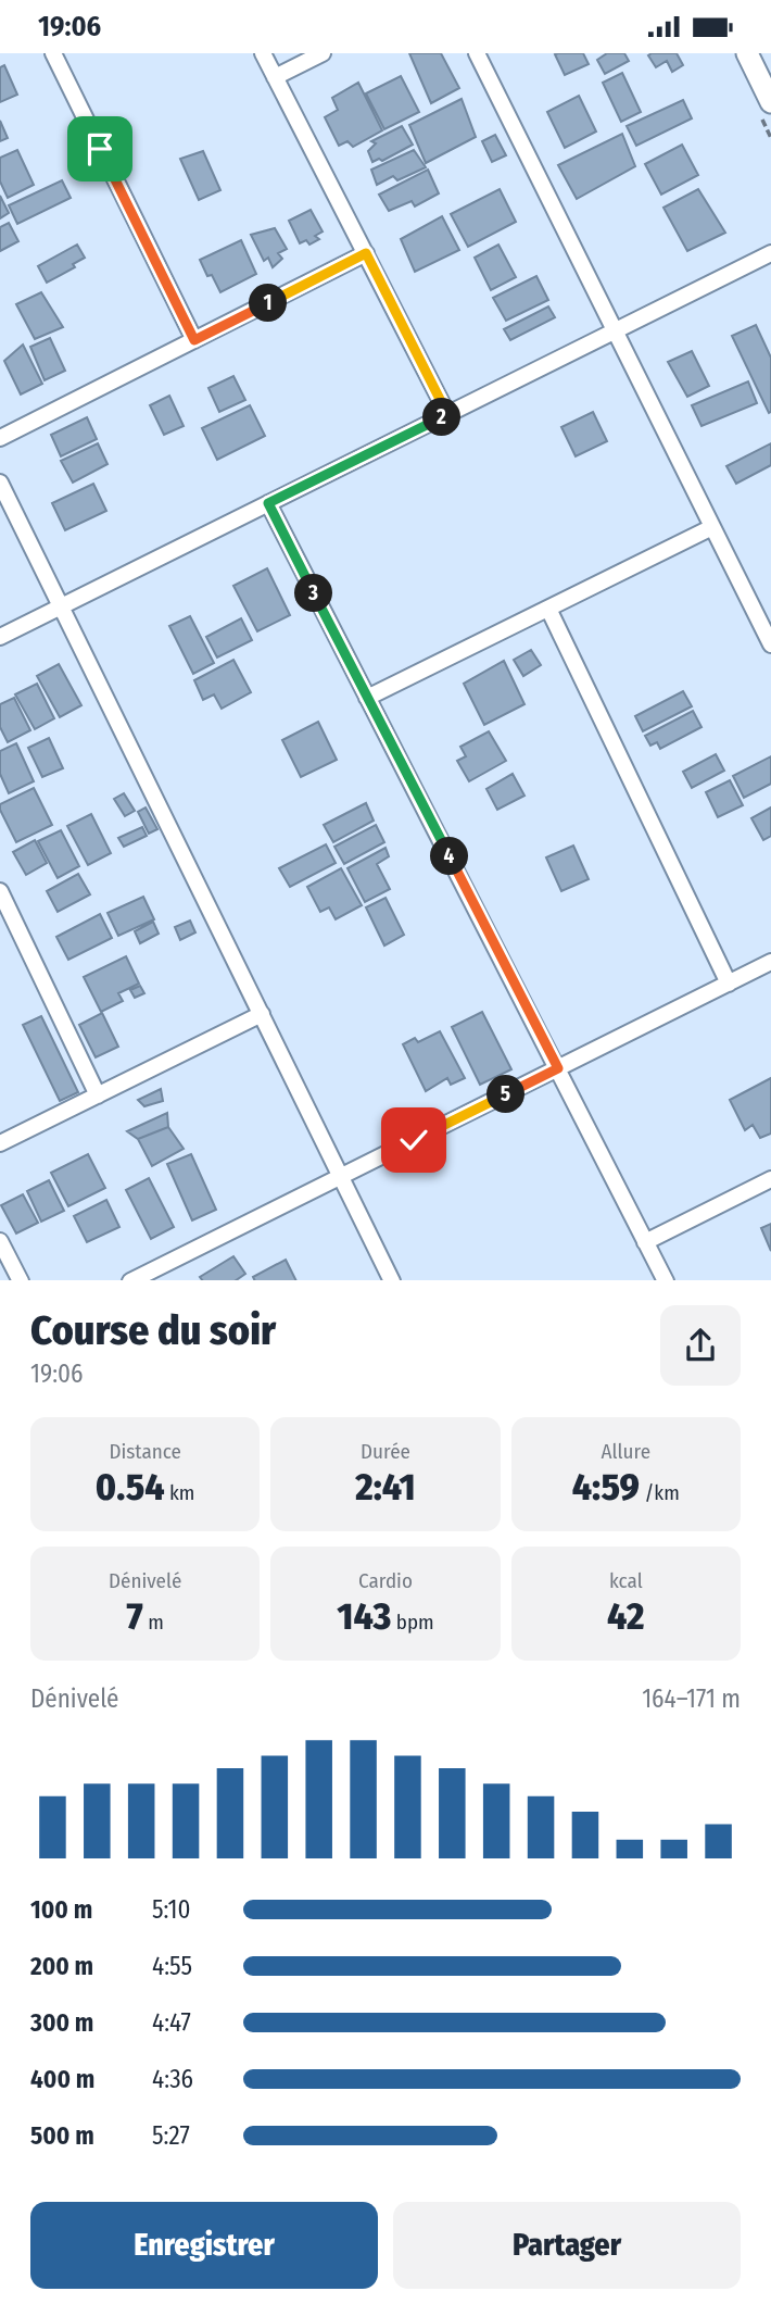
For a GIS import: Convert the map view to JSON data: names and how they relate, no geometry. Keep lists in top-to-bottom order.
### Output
{
  "page": {
    "status": "19:06",
    "pins": [
      "1",
      "2",
      "3",
      "4",
      "5"
    ],
    "heading": ["Course du soir", "19:06"],
    "stats": [
      ["Distance", "0.54 km"],
      ["Durée", "2:41"],
      ["Allure", "4:59 /km"],
      ["Dénivelé", "7 m"],
      ["Cardio", "143 bpm"],
      ["kcal", "42"]
    ],
    "chart": ["Dénivelé", "164–171 m"],
    "list": [
      {
        "name": "100 m",
        "note": "5:10"
      },
      {
        "name": "200 m",
        "note": "4:55"
      },
      {
        "name": "300 m",
        "note": "4:47"
      },
      {
        "name": "400 m",
        "note": "4:36"
      },
      {
        "name": "500 m",
        "note": "5:27"
      }
    ],
    "buttons": ["Enregistrer", "Partager"]
  }
}
